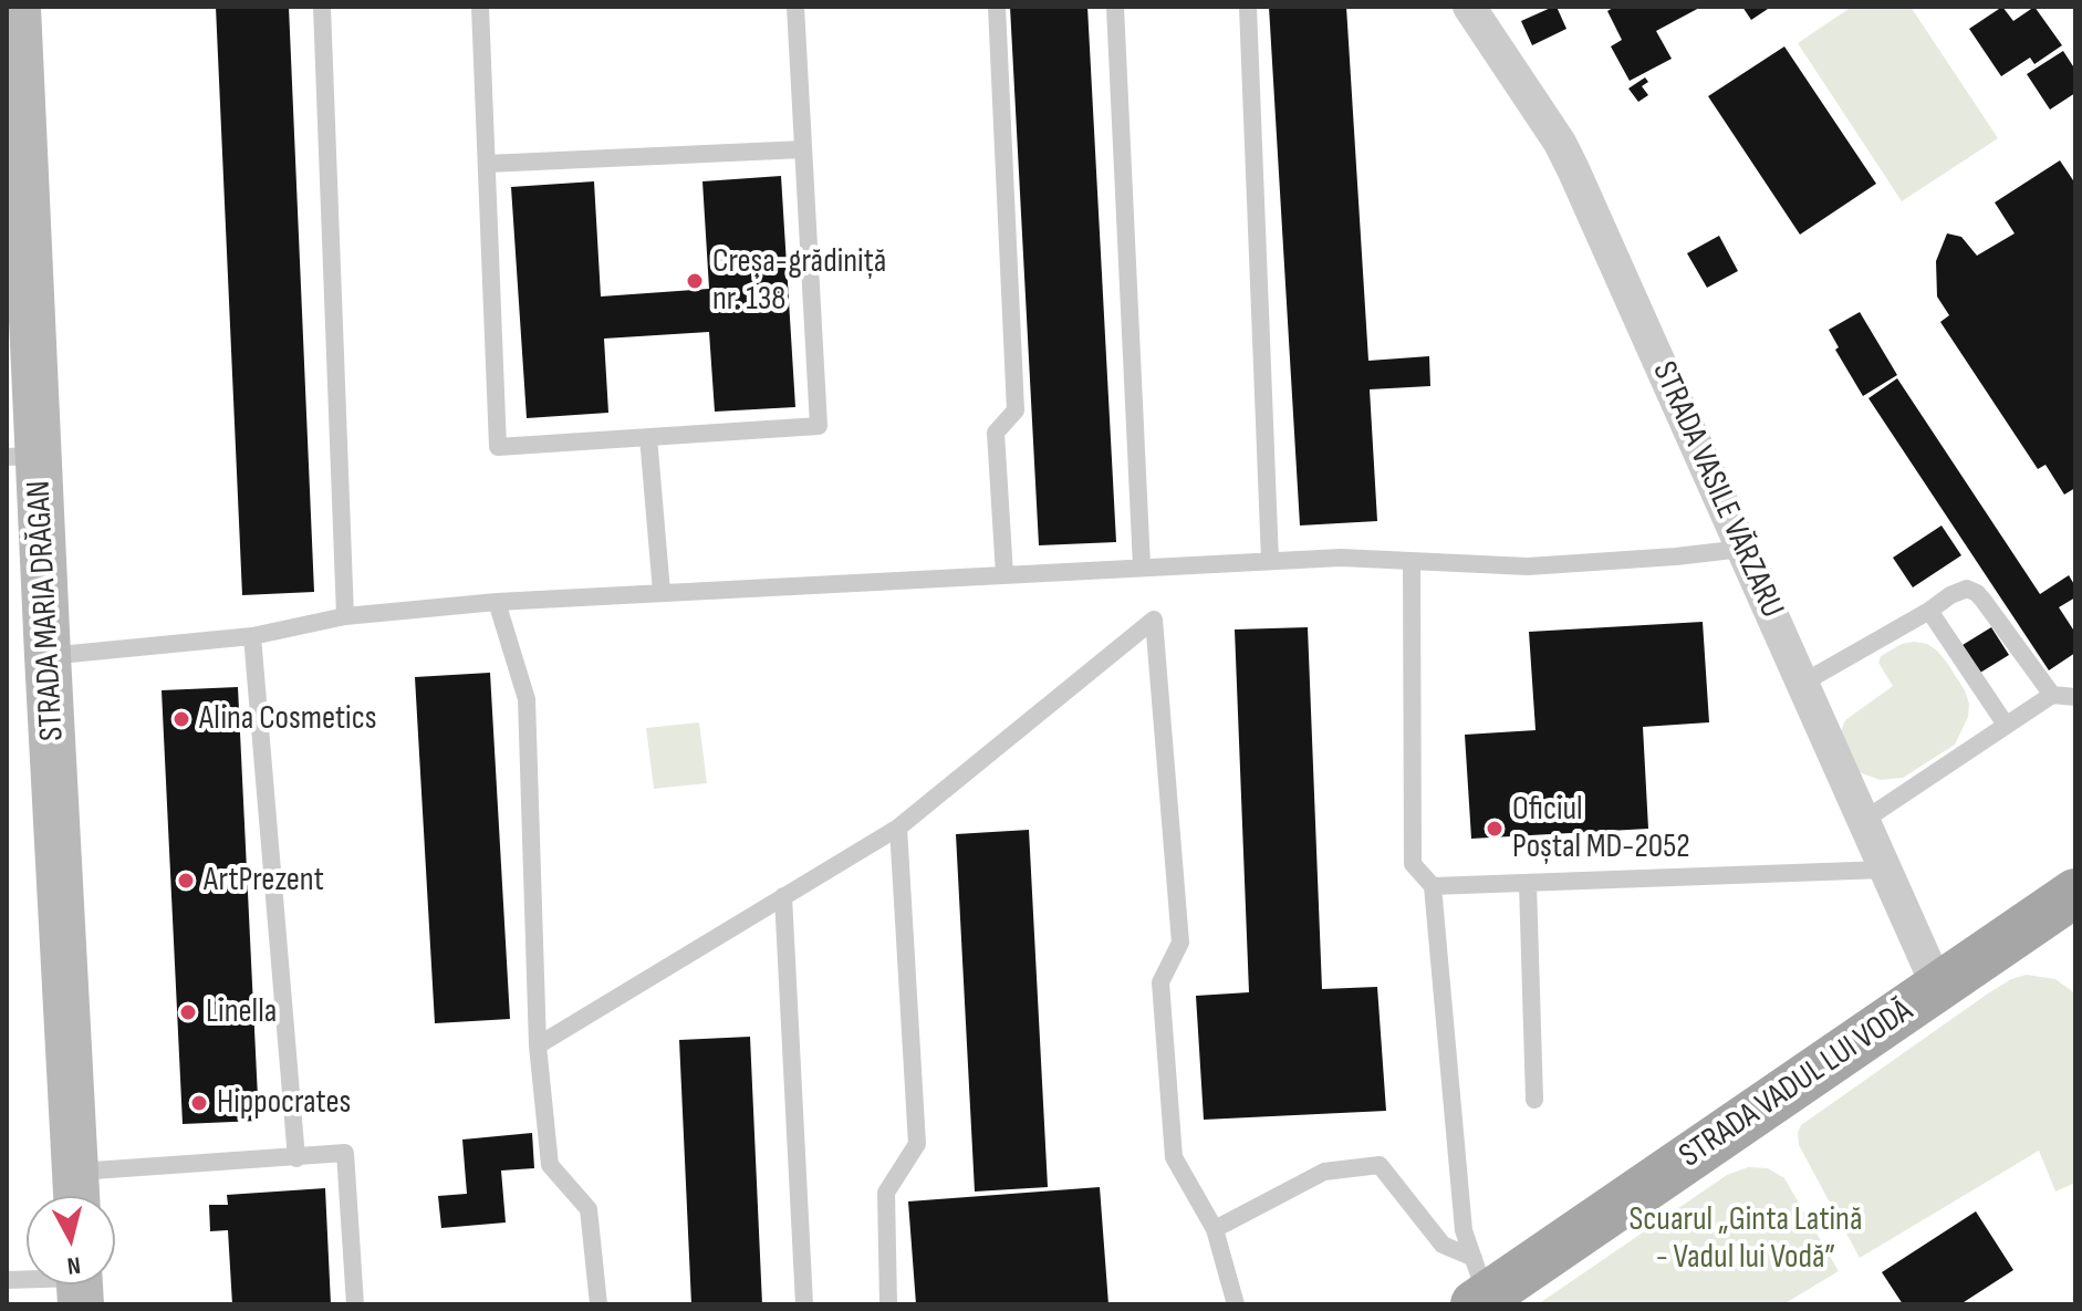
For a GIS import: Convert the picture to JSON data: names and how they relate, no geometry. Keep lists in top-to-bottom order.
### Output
{
  "streets": {
    "main road": ["STRADA MARIA DRĂGAN", "STRADA VADUL LUI VODĂ"],
    "street": ["STRADA VASILE VĂRZARU"]
  },
  "crossings": [
    ["STRADA VASILE VĂRZARU", "STRADA VADUL LUI VODĂ"]
  ],
  "parks": ["Scuarul „Ginta Latină - Vadul lui Vodă”"],
  "places": [
    "Creșa-grădiniță nr. 138",
    "Alina Cosmetics",
    "Oficiul Poștal MD-2052",
    "ArtPrezent",
    "Linella",
    "Hippocrates"
  ],
  "north": "bottom"
}
